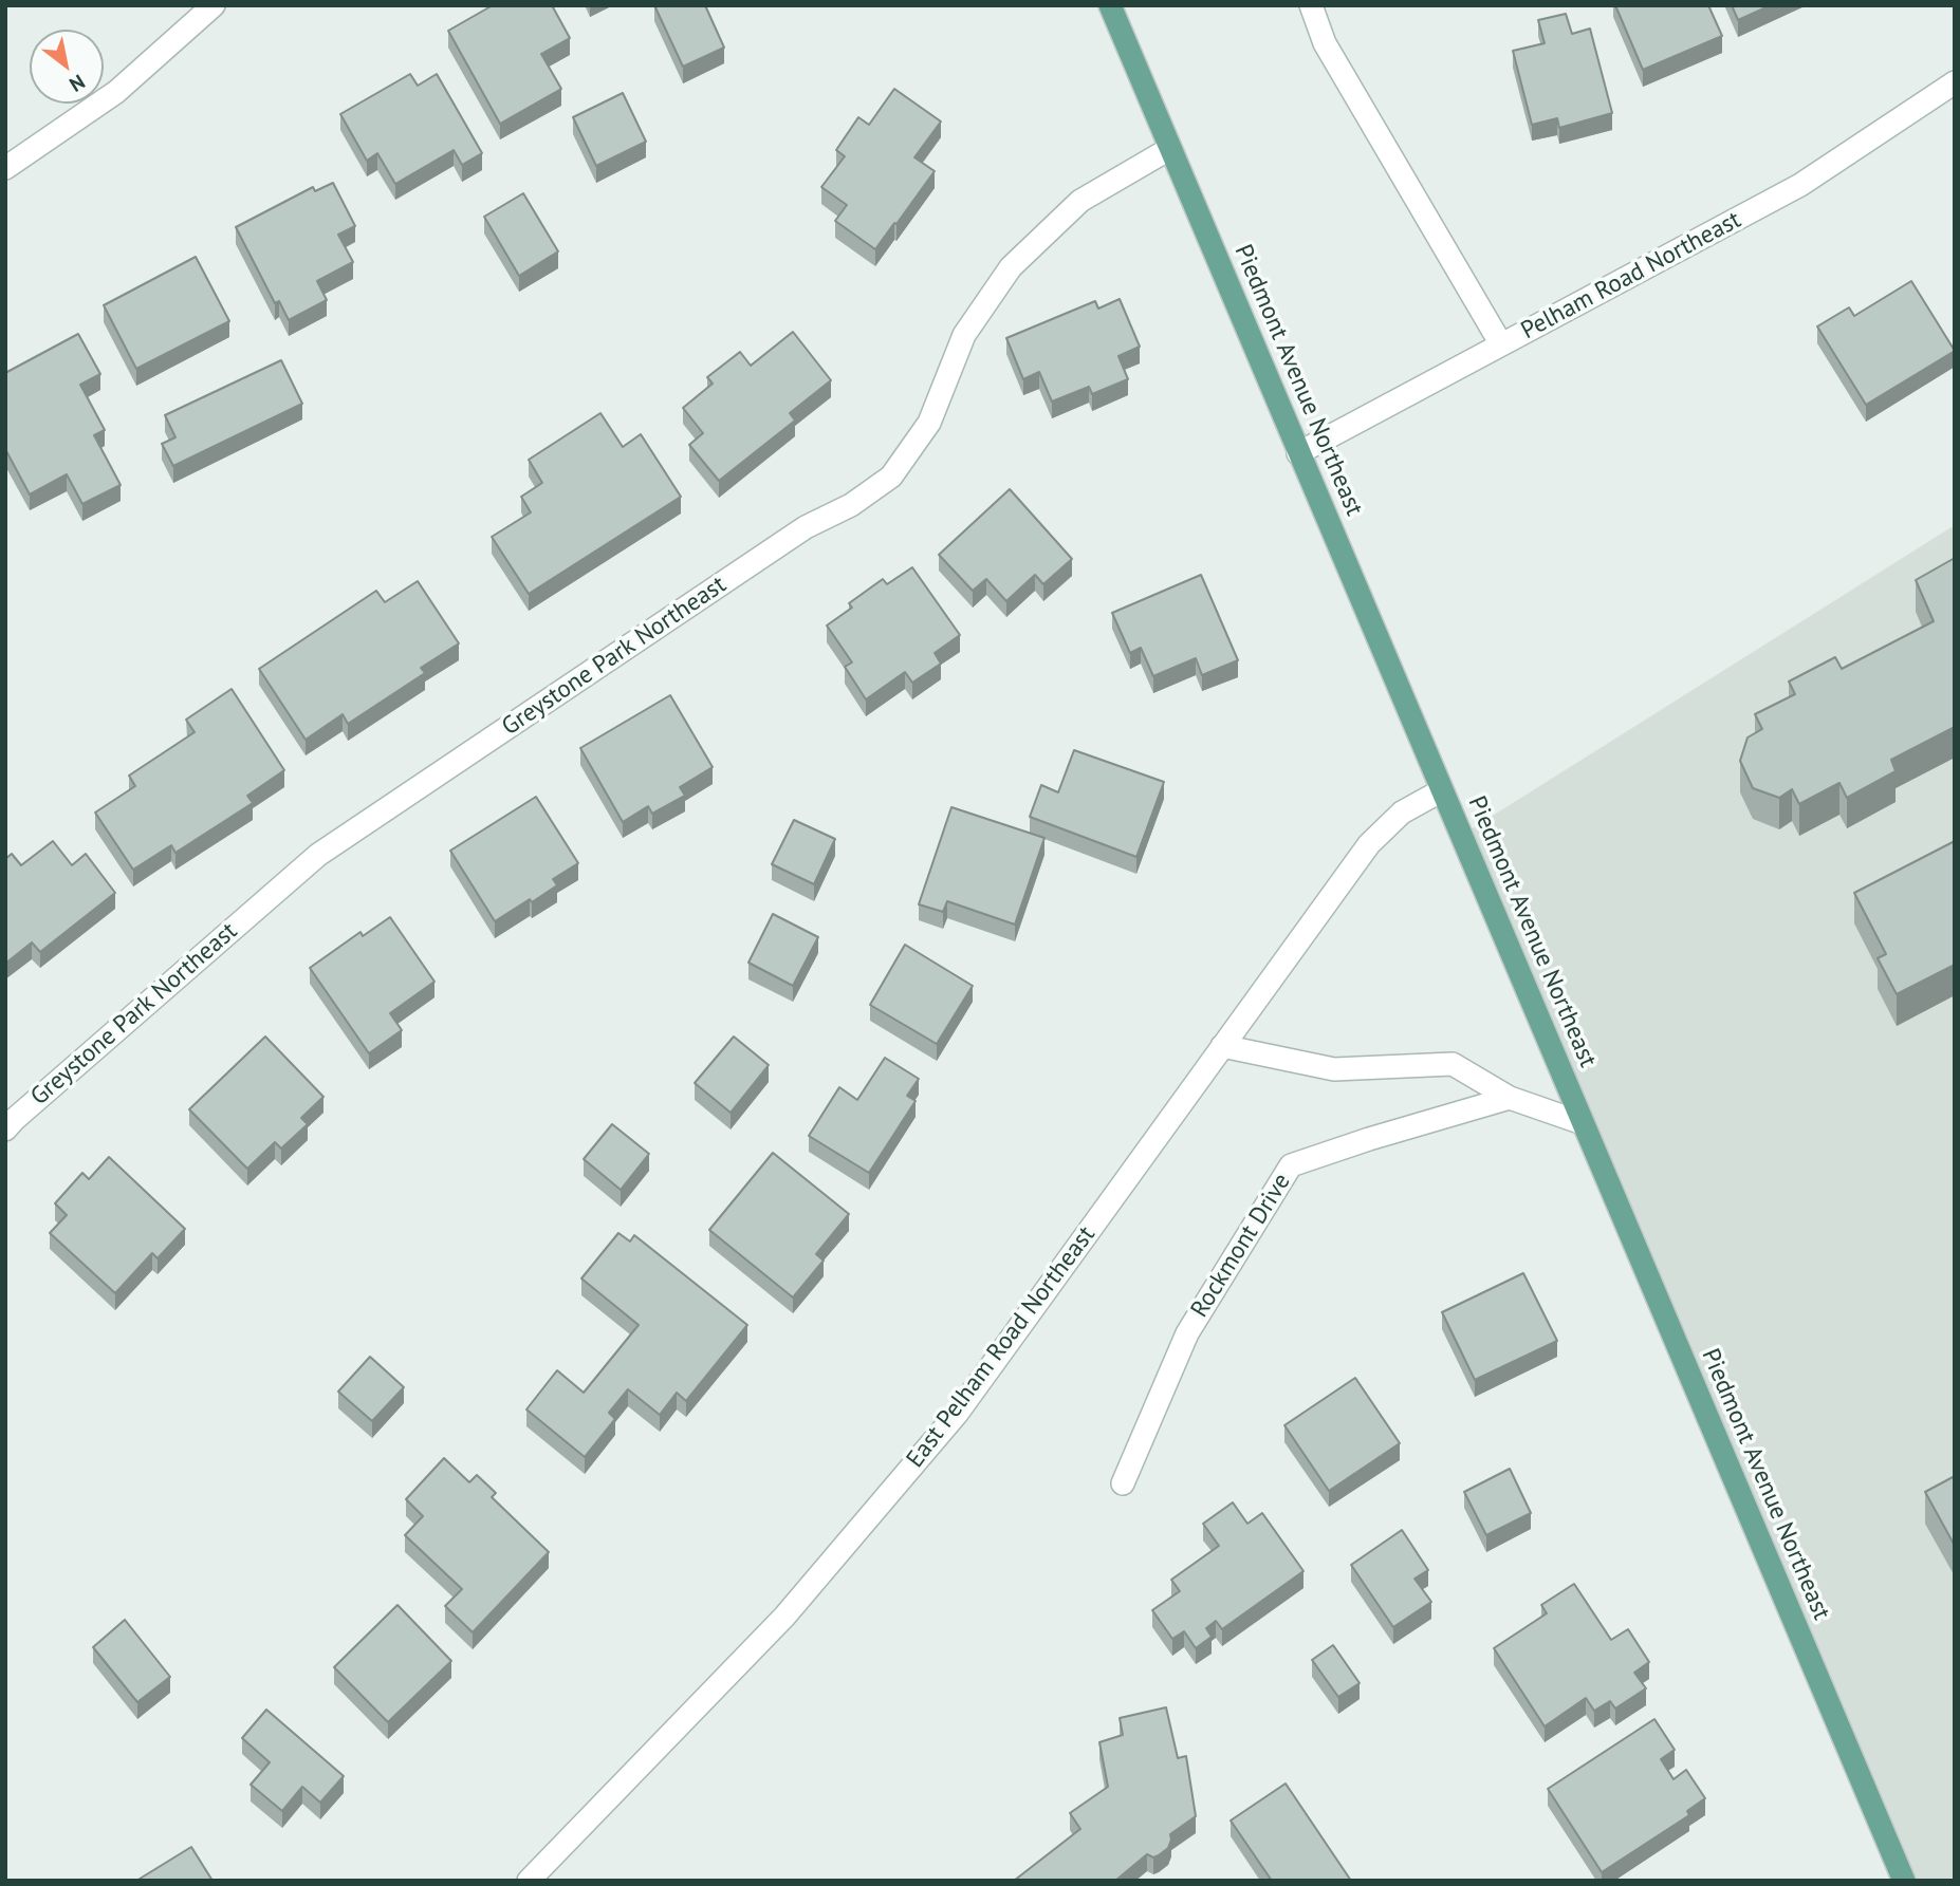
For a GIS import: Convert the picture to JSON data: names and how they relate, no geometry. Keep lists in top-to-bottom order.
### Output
{
  "streets": {
    "main road": ["Piedmont Avenue Northeast"],
    "street": [
      "Pelham Road Northeast",
      "Greystone Park Northeast",
      "Rockmont Drive",
      "East Pelham Road Northeast"
    ]
  },
  "crossings": [
    ["Pelham Road Northeast", "Piedmont Avenue Northeast"],
    ["Piedmont Avenue Northeast", "Greystone Park Northeast"],
    ["Piedmont Avenue Northeast", "East Pelham Road Northeast"]
  ],
  "north": "bottom right"
}
